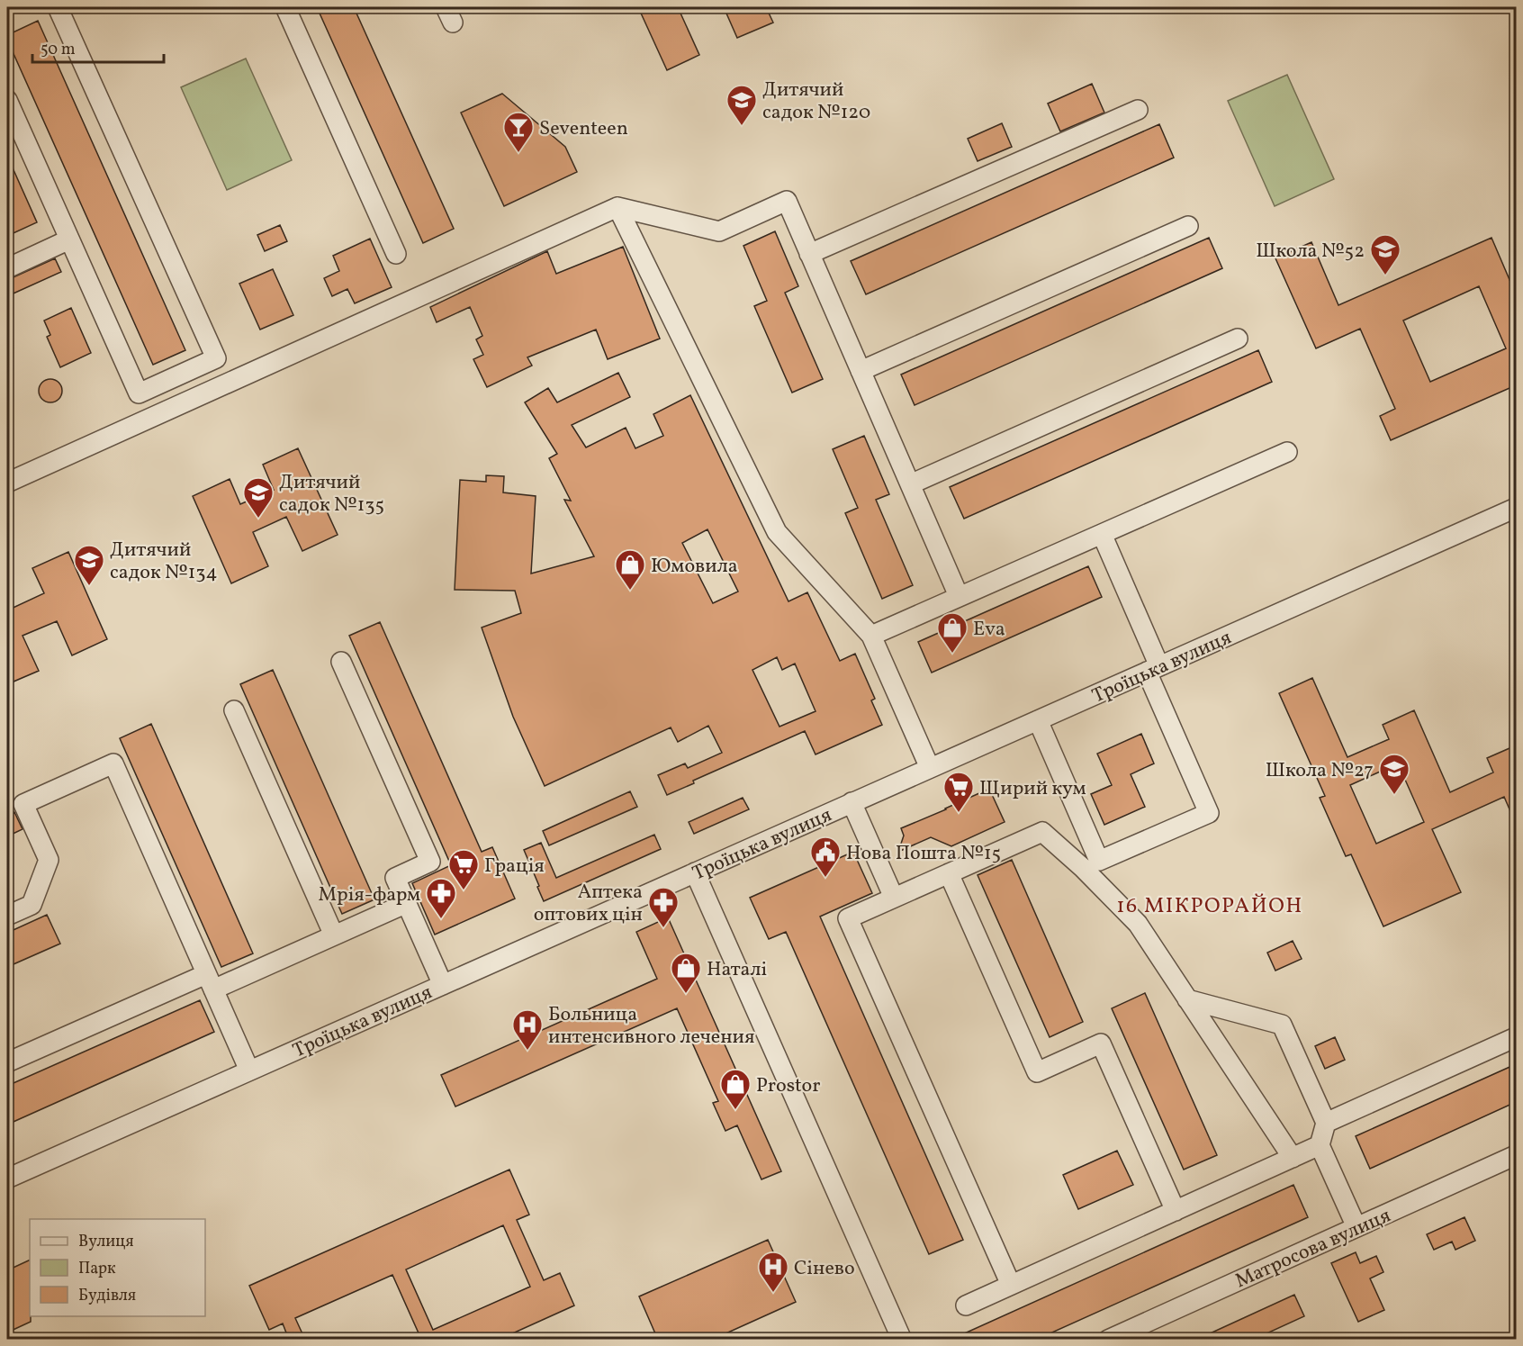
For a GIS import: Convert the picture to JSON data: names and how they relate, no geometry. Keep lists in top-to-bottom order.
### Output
{
  "streets": {
    "street": ["Троїцька вулиця", "Матросова вулиця"]
  },
  "districts": ["16 МІКРОРАЙОН"],
  "places": {
    "school or university": [
      "Дитячий садок №120",
      "Школа №52",
      "Дитячий садок №135",
      "Дитячий садок №134",
      "Школа №27"
    ],
    "bar": ["Seventeen"],
    "shop": [
      "Юмовила",
      "Eva",
      "Наталі",
      "Prostor"
    ],
    "supermarket": ["Щирий кум", "Грація"],
    "public building": ["Нова Пошта №15"],
    "pharmacy": ["Мрія-фарм", "Аптека оптових цін"],
    "hospital": ["Больница интенсивного лечения", "Сінево"]
  },
  "legend": ["Вулиця", "Парк", "Будівля"],
  "scale_bar": "50 m"
}
